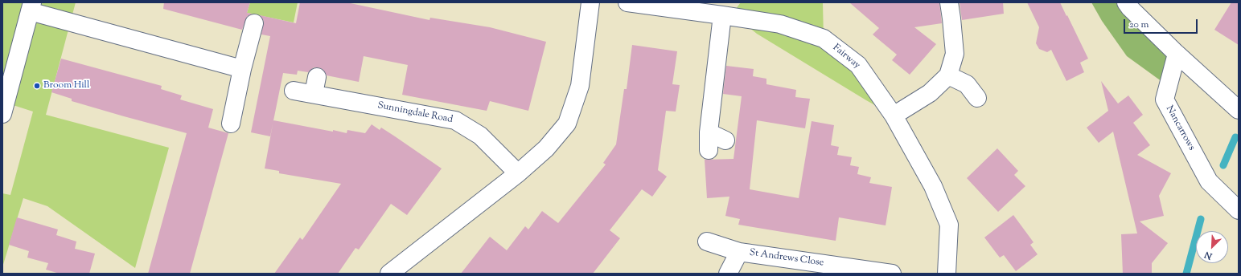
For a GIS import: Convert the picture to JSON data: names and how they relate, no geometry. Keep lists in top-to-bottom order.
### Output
{
  "streets": {
    "street": [
      "Fairway",
      "Sunningdale Road",
      "Nancarrows",
      "St Andrews Close"
    ]
  },
  "places": ["Broom Hill"],
  "scale_bar": "20 m",
  "north": "bottom left"
}
